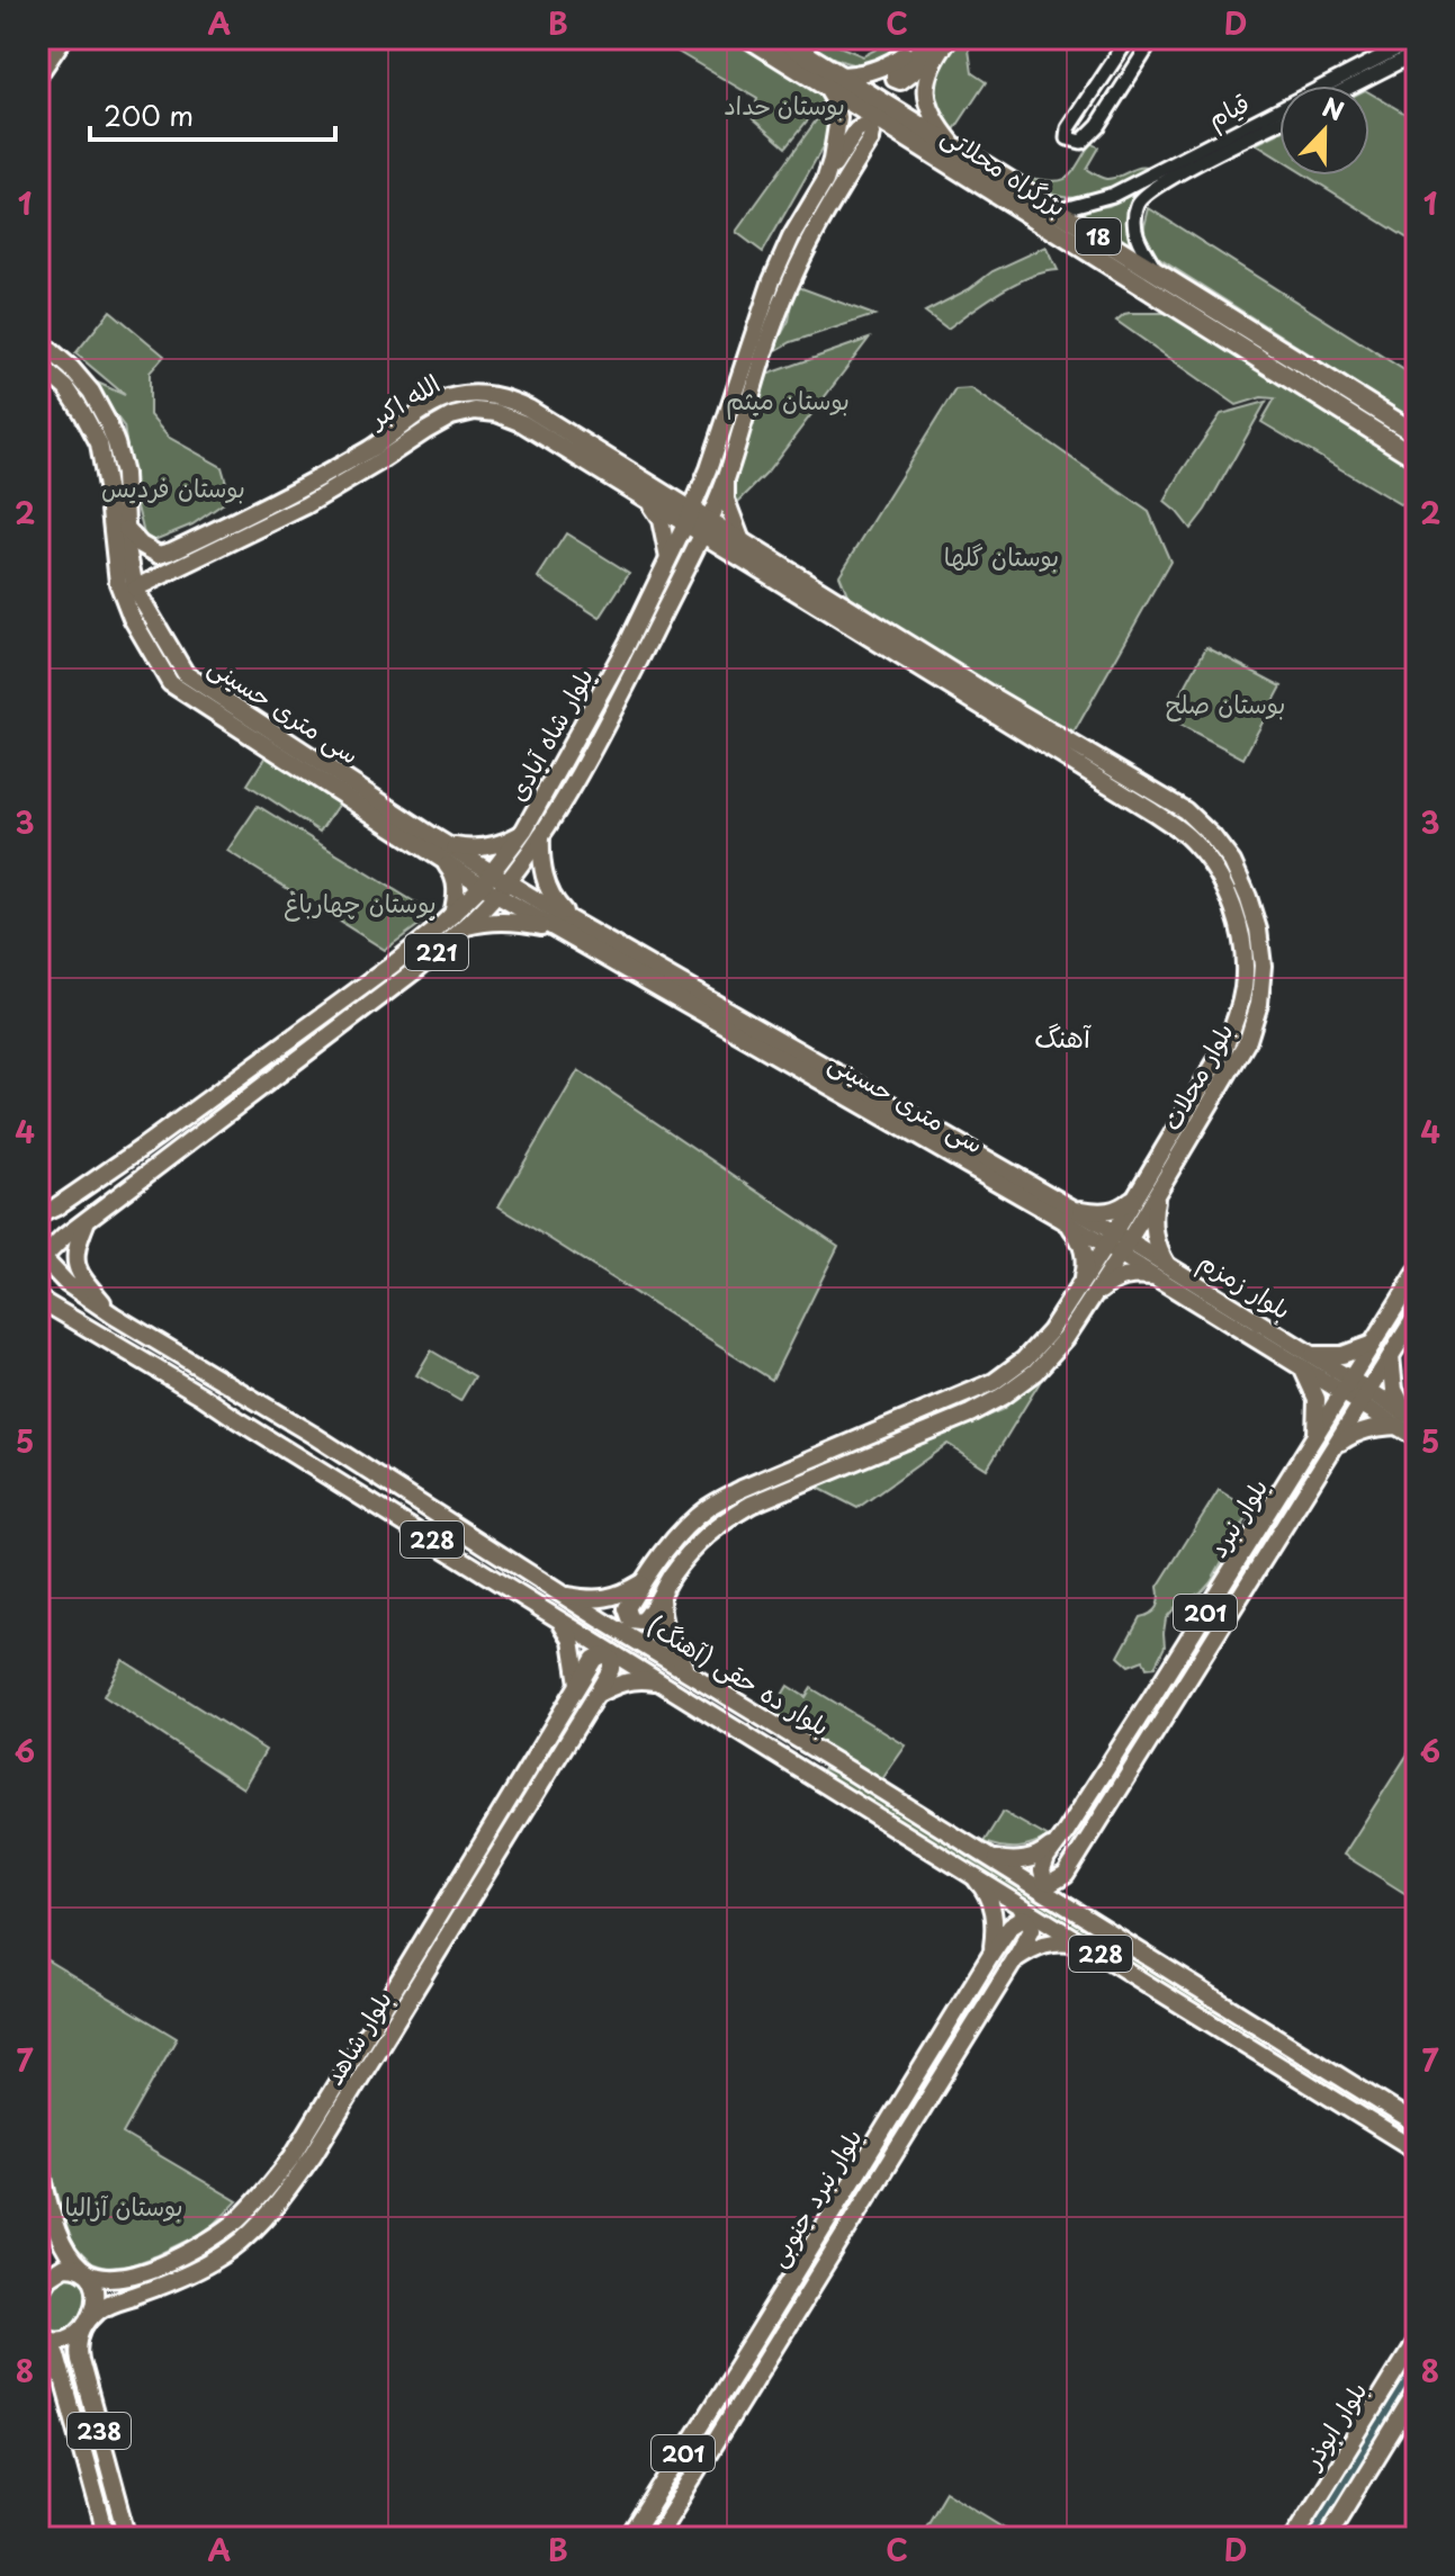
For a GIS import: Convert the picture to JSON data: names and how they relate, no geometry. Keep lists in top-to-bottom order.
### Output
{
  "streets": {
    "highway": ["بزرگراه محلاتی", "18"],
    "main road": [
      "الله اکبر",
      "سی متری حسینی",
      "بلوار شاه آبادی",
      "221",
      "بلوار محلات",
      "بلوار زمزم",
      "بلوار نبرد",
      "228",
      "201",
      "بلوار ده حقی (آهنگ)",
      "بلوار شاهد",
      "بلوار نبرد جنوبی",
      "بلوار ابوذر",
      "238"
    ],
    "street": ["قیام"]
  },
  "crossings": [
    ["قیام", "بزرگراه محلاتی"],
    ["بزرگراه محلاتی", "بلوار شاه آبادی"],
    ["بزرگراه محلاتی", "221"],
    ["الله اکبر", "سی متری حسینی"],
    ["الله اکبر", "بلوار شاه آبادی"],
    ["الله اکبر", "بلوار محلات"],
    ["سی متری حسینی", "بلوار شاه آبادی"],
    ["سی متری حسینی", "بلوار محلات"],
    ["سی متری حسینی", "بلوار زمزم"],
    ["بلوار شاه آبادی", "221"],
    ["بلوار شاه آبادی", "بلوار محلات"],
    ["بلوار شاه آبادی", "بلوار ده حقی (آهنگ)"],
    ["بلوار محلات", "بلوار زمزم"],
    ["بلوار زمزم", "بلوار نبرد"],
    ["بلوار نبرد", "201"],
    ["201", "بلوار نبرد جنوبی"],
    ["بلوار شاهد", "238"]
  ],
  "districts": ["آهنگ"],
  "parks": [
    "بوستان حداد",
    "بوستان میثم",
    "بوستان فردیس",
    "بوستان گلها",
    "بوستان صلح",
    "بوستان چهارباغ",
    "بوستان آزالیا"
  ],
  "scale_bar": "200 m",
  "north": "top",
  "grid": {
    "columns": [
      "A",
      "B",
      "C",
      "D"
    ],
    "rows": [
      "1",
      "2",
      "3",
      "4",
      "5",
      "6",
      "7",
      "8"
    ]
  }
}
